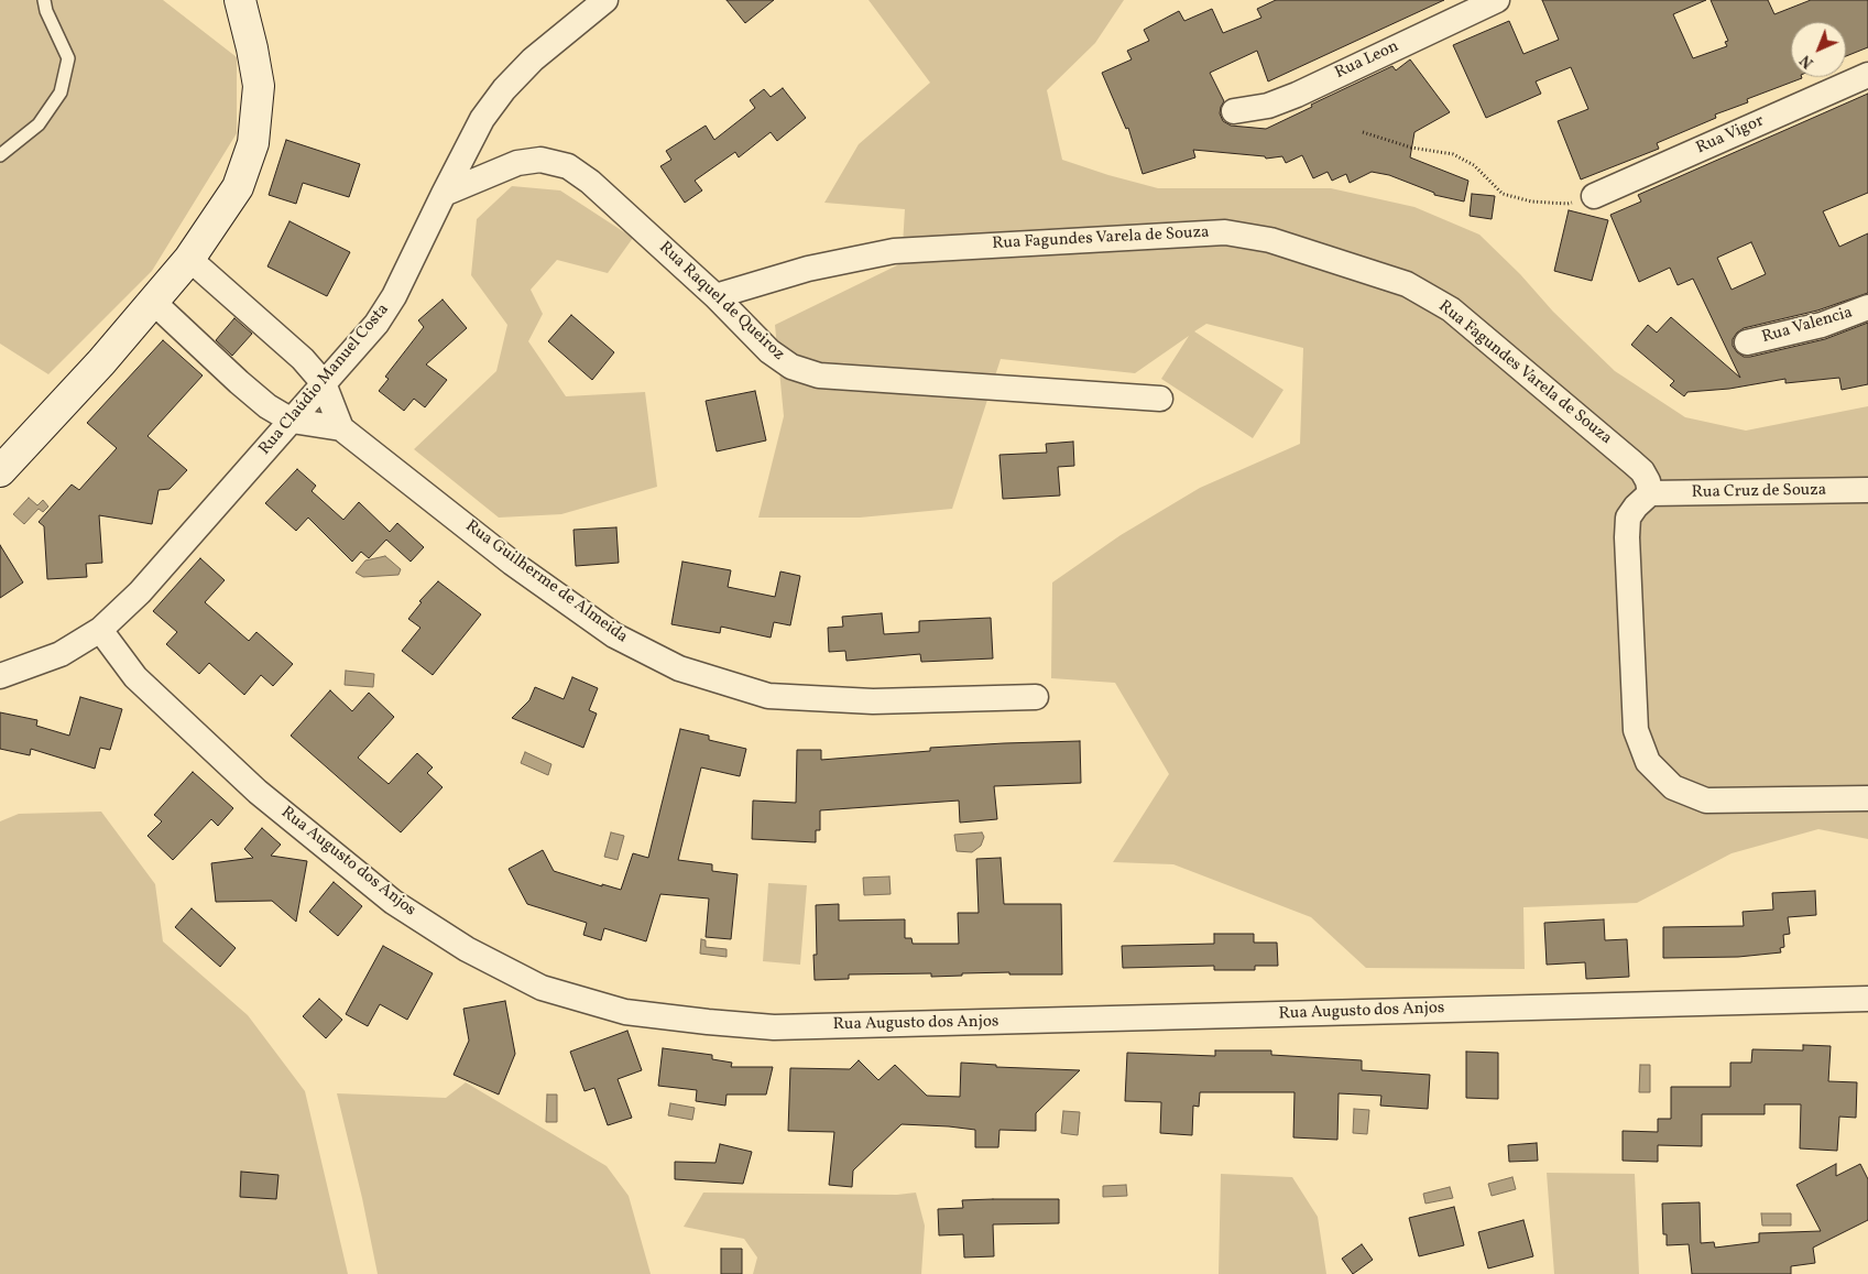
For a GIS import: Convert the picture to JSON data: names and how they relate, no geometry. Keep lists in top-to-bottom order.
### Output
{
  "streets": {
    "street": [
      "Rua Leon",
      "Rua Vigor",
      "Rua Fagundes Varela de Souza",
      "Rua Raquel de Queiroz",
      "Rua Valencia",
      "Rua Claúdio Manuel Costa",
      "Rua Cruz de Souza",
      "Rua Guilherme de Almeida",
      "Rua Augusto dos Anjos"
    ]
  },
  "crossings": [
    ["Rua Fagundes Varela de Souza", "Rua Raquel de Queiroz"],
    ["Rua Fagundes Varela de Souza", "Rua Cruz de Souza"],
    ["Rua Raquel de Queiroz", "Rua Claúdio Manuel Costa"],
    ["Rua Claúdio Manuel Costa", "Rua Guilherme de Almeida"],
    ["Rua Claúdio Manuel Costa", "Rua Augusto dos Anjos"]
  ],
  "north": "bottom left"
}
